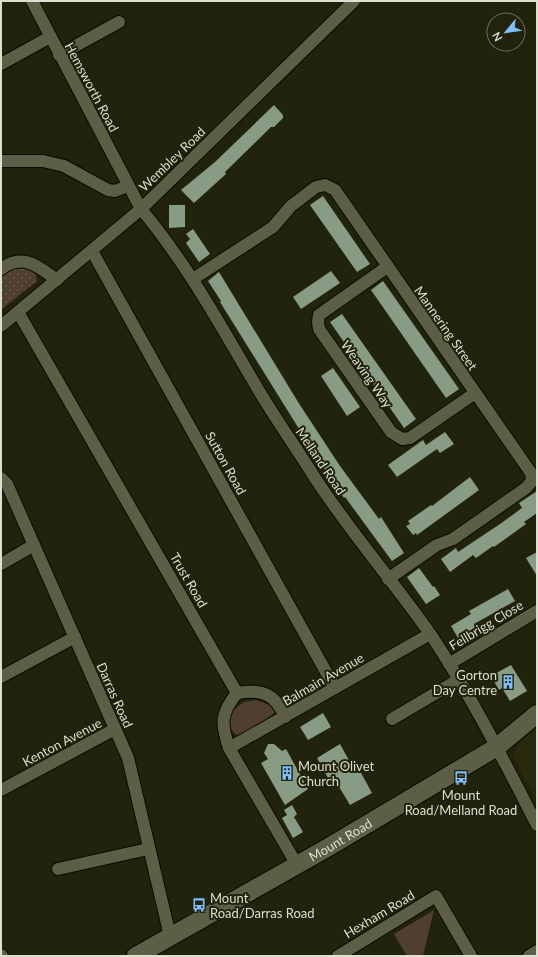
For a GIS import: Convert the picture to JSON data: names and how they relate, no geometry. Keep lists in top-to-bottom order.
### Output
{
  "streets": {
    "main road": ["Mount Road"],
    "street": [
      "Hemsworth Road",
      "Wembley Road",
      "Mannering Street",
      "Weaving Way",
      "Melland Road",
      "Sutton Road",
      "Trust Road",
      "Fellbrigg Close",
      "Balmain Avenue",
      "Darras Road",
      "Kenton Avenue",
      "Hexham Road"
    ]
  },
  "crossings": [
    ["Hemsworth Road", "Melland Road"],
    ["Wembley Road", "Melland Road"],
    ["Wembley Road", "Sutton Road"],
    ["Wembley Road", "Trust Road"],
    ["Mannering Street", "Weaving Way"],
    ["Mannering Street", "Melland Road"],
    ["Melland Road", "Fellbrigg Close"],
    ["Melland Road", "Balmain Avenue"],
    ["Melland Road", "Mount Road"],
    ["Sutton Road", "Balmain Avenue"],
    ["Darras Road", "Kenton Avenue"],
    ["Darras Road", "Mount Road"]
  ],
  "places": {
    "building": ["Gorton Day Centre", "Mount Olivet Church"],
    "bus stop": ["Mount Road/Melland Road", "Mount Road/Darras Road"]
  },
  "north": "bottom left"
}
